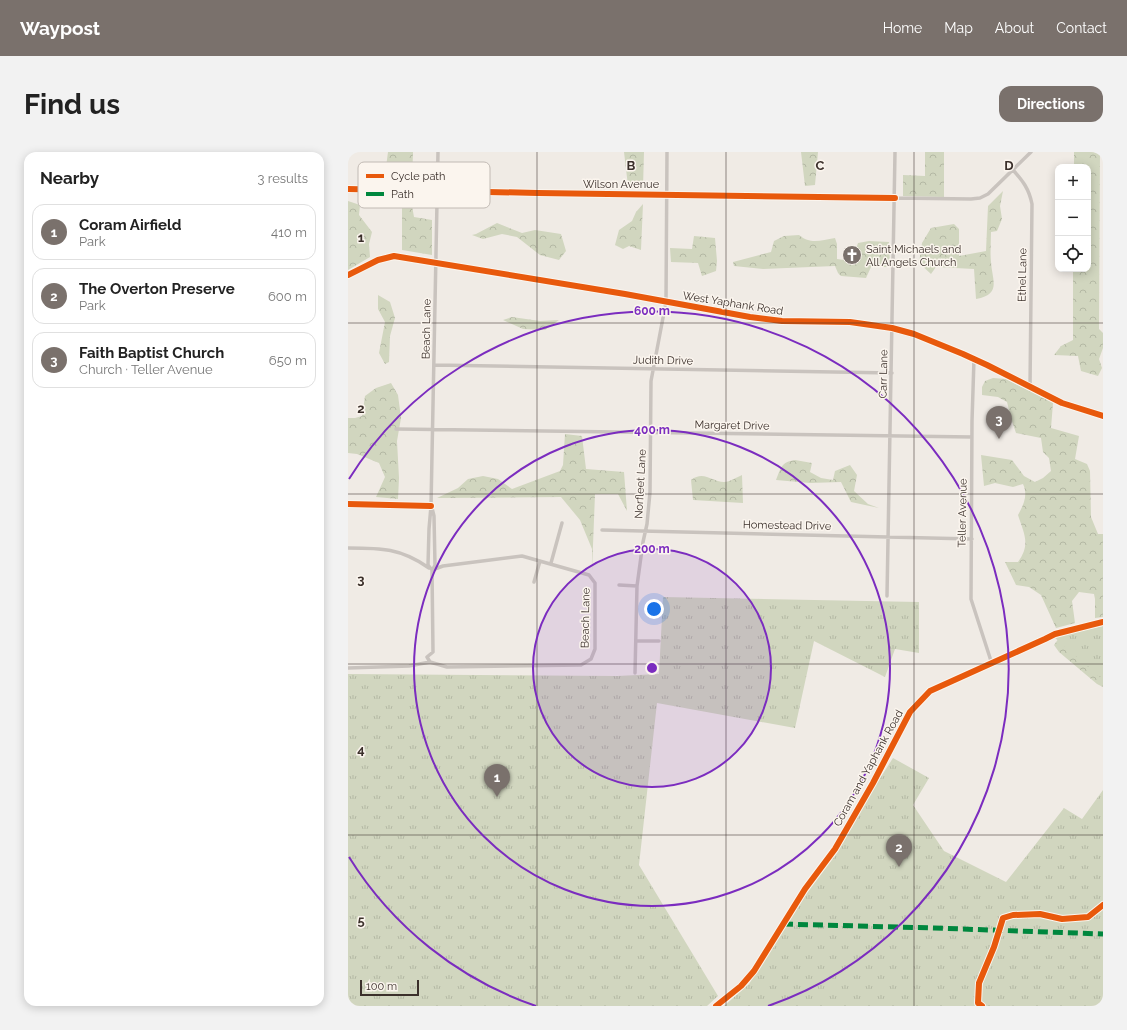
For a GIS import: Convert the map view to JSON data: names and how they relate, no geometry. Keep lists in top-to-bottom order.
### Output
{
  "streets": {
    "street": [
      "Wilson Avenue",
      "Ethel Lane",
      "West Yaphank Road",
      "Beach Lane",
      "Judith Drive",
      "Carr Lane",
      "Margaret Drive",
      "Norfleet Lane",
      "Teller Avenue",
      "Homestead Drive",
      "Coram and Yaphank Road"
    ]
  },
  "crossings": [
    ["Wilson Avenue", "Ethel Lane"],
    ["Wilson Avenue", "Carr Lane"],
    ["Wilson Avenue", "Norfleet Lane"],
    ["Ethel Lane", "West Yaphank Road"],
    ["West Yaphank Road", "Beach Lane"],
    ["West Yaphank Road", "Carr Lane"],
    ["West Yaphank Road", "Norfleet Lane"],
    ["West Yaphank Road", "Teller Avenue"],
    ["Beach Lane", "Judith Drive"],
    ["Beach Lane", "Margaret Drive"],
    ["Judith Drive", "Carr Lane"],
    ["Judith Drive", "Norfleet Lane"],
    ["Carr Lane", "Margaret Drive"],
    ["Carr Lane", "Homestead Drive"],
    ["Margaret Drive", "Norfleet Lane"],
    ["Margaret Drive", "Teller Avenue"],
    ["Norfleet Lane", "Homestead Drive"],
    ["Teller Avenue", "Homestead Drive"],
    ["Teller Avenue", "Coram and Yaphank Road"]
  ],
  "places": {
    "church": ["Saint Michaels and All Angels Church"]
  },
  "legend": ["Cycle path", "Path"],
  "scale_bar": "100 m",
  "page": {
    "header": "Waypost",
    "nav": [
      "Home",
      "Map",
      "About",
      "Contact"
    ],
    "buttons": "Directions",
    "title": "Find us",
    "heading": ["Nearby", "3 results"],
    "map_buttons": ["+", "−"],
    "list": [
      {
        "mark": "1",
        "name": "Coram Airfield",
        "note": "Park",
        "value": "410 m"
      },
      {
        "mark": "2",
        "name": "The Overton Preserve",
        "note": "Park",
        "value": "600 m"
      },
      {
        "mark": "3",
        "name": "Faith Baptist Church",
        "note": "Church · Teller Avenue",
        "value": "650 m"
      }
    ],
    "pins": ["3", "1", "2"],
    "scale": "100 m"
  },
  "grid": {
    "columns": ["B", "C", "D"],
    "rows": [
      "1",
      "2",
      "3",
      "4",
      "5"
    ]
  },
  "rings": ["600 m", "400 m", "200 m"]
}
